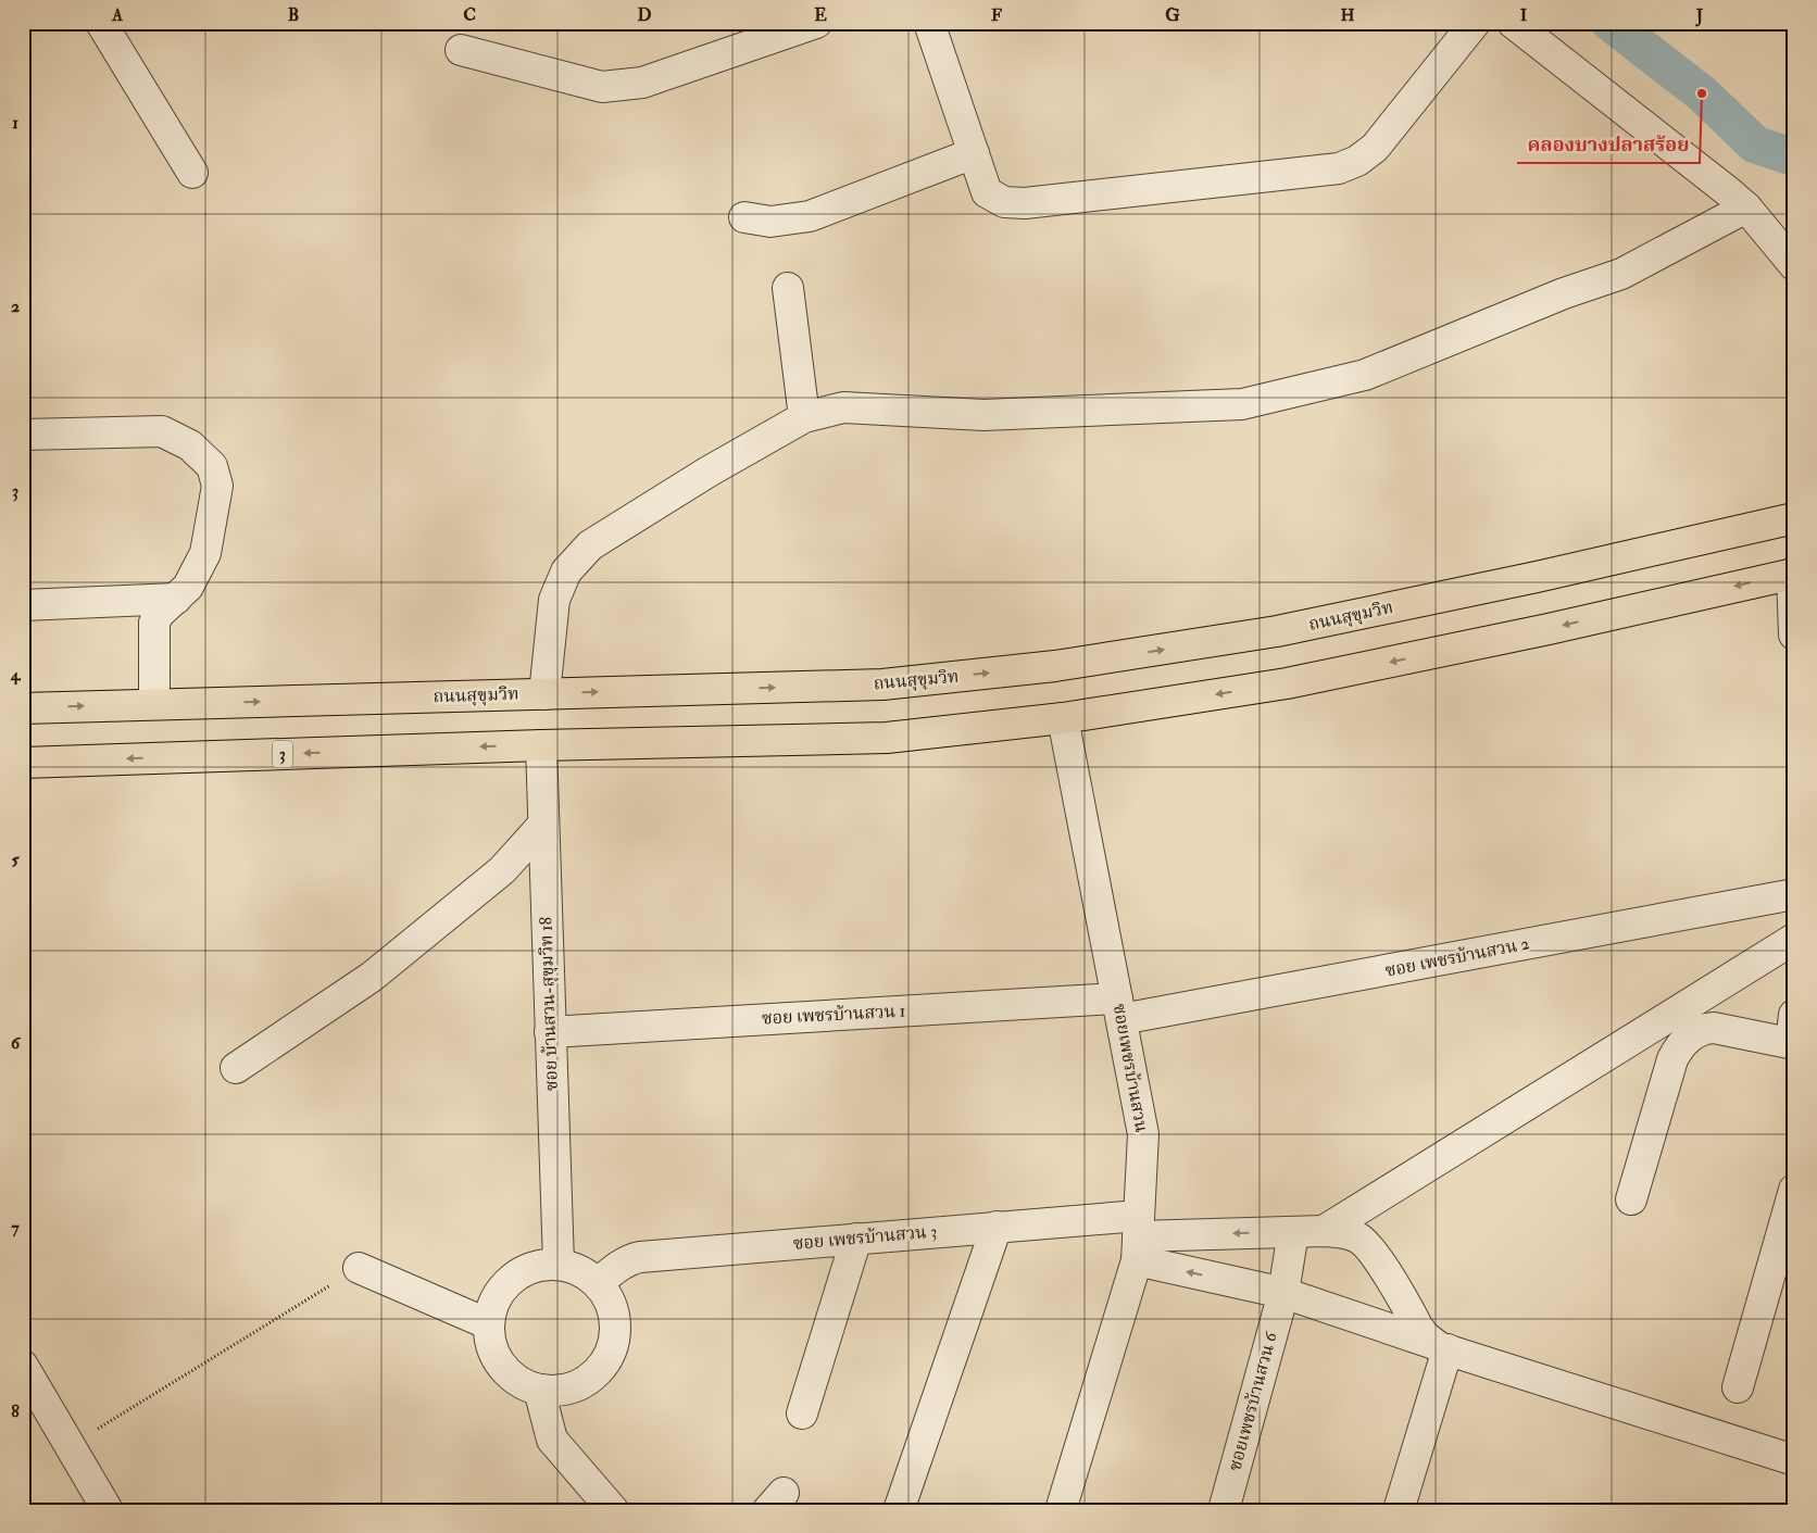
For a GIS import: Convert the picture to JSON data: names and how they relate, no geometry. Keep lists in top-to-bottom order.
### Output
{
  "streets": {
    "main road": ["ถนนสุขุมวิท", "3"],
    "street": [
      "ซอย เพชรบ้านสวน 2",
      "ซอย บ้านสวน-สุขุมวิท 18",
      "ซอย เพชรบ้านสวน 1",
      "ซอยเพชรบ้านสวน",
      "ซอย เพชรบ้านสวน 3",
      "ซอยเพชรบ้านสวน 6"
    ]
  },
  "crossings": [
    ["3", "ซอย บ้านสวน-สุขุมวิท 18"],
    ["ซอย เพชรบ้านสวน 2", "ซอย เพชรบ้านสวน 1"],
    ["ซอย เพชรบ้านสวน 2", "ซอยเพชรบ้านสวน"],
    ["ซอย บ้านสวน-สุขุมวิท 18", "ซอย เพชรบ้านสวน 1"],
    ["ซอย บ้านสวน-สุขุมวิท 18", "ซอย เพชรบ้านสวน 3"],
    ["ซอย เพชรบ้านสวน 1", "ซอยเพชรบ้านสวน"],
    ["ซอยเพชรบ้านสวน", "ซอย เพชรบ้านสวน 3"]
  ],
  "places": ["คลองบางปลาสร้อย"],
  "grid": {
    "columns": [
      "A",
      "B",
      "C",
      "D",
      "E",
      "F",
      "G",
      "H",
      "I",
      "J"
    ],
    "rows": [
      "1",
      "2",
      "3",
      "4",
      "5",
      "6",
      "7",
      "8"
    ]
  }
}
